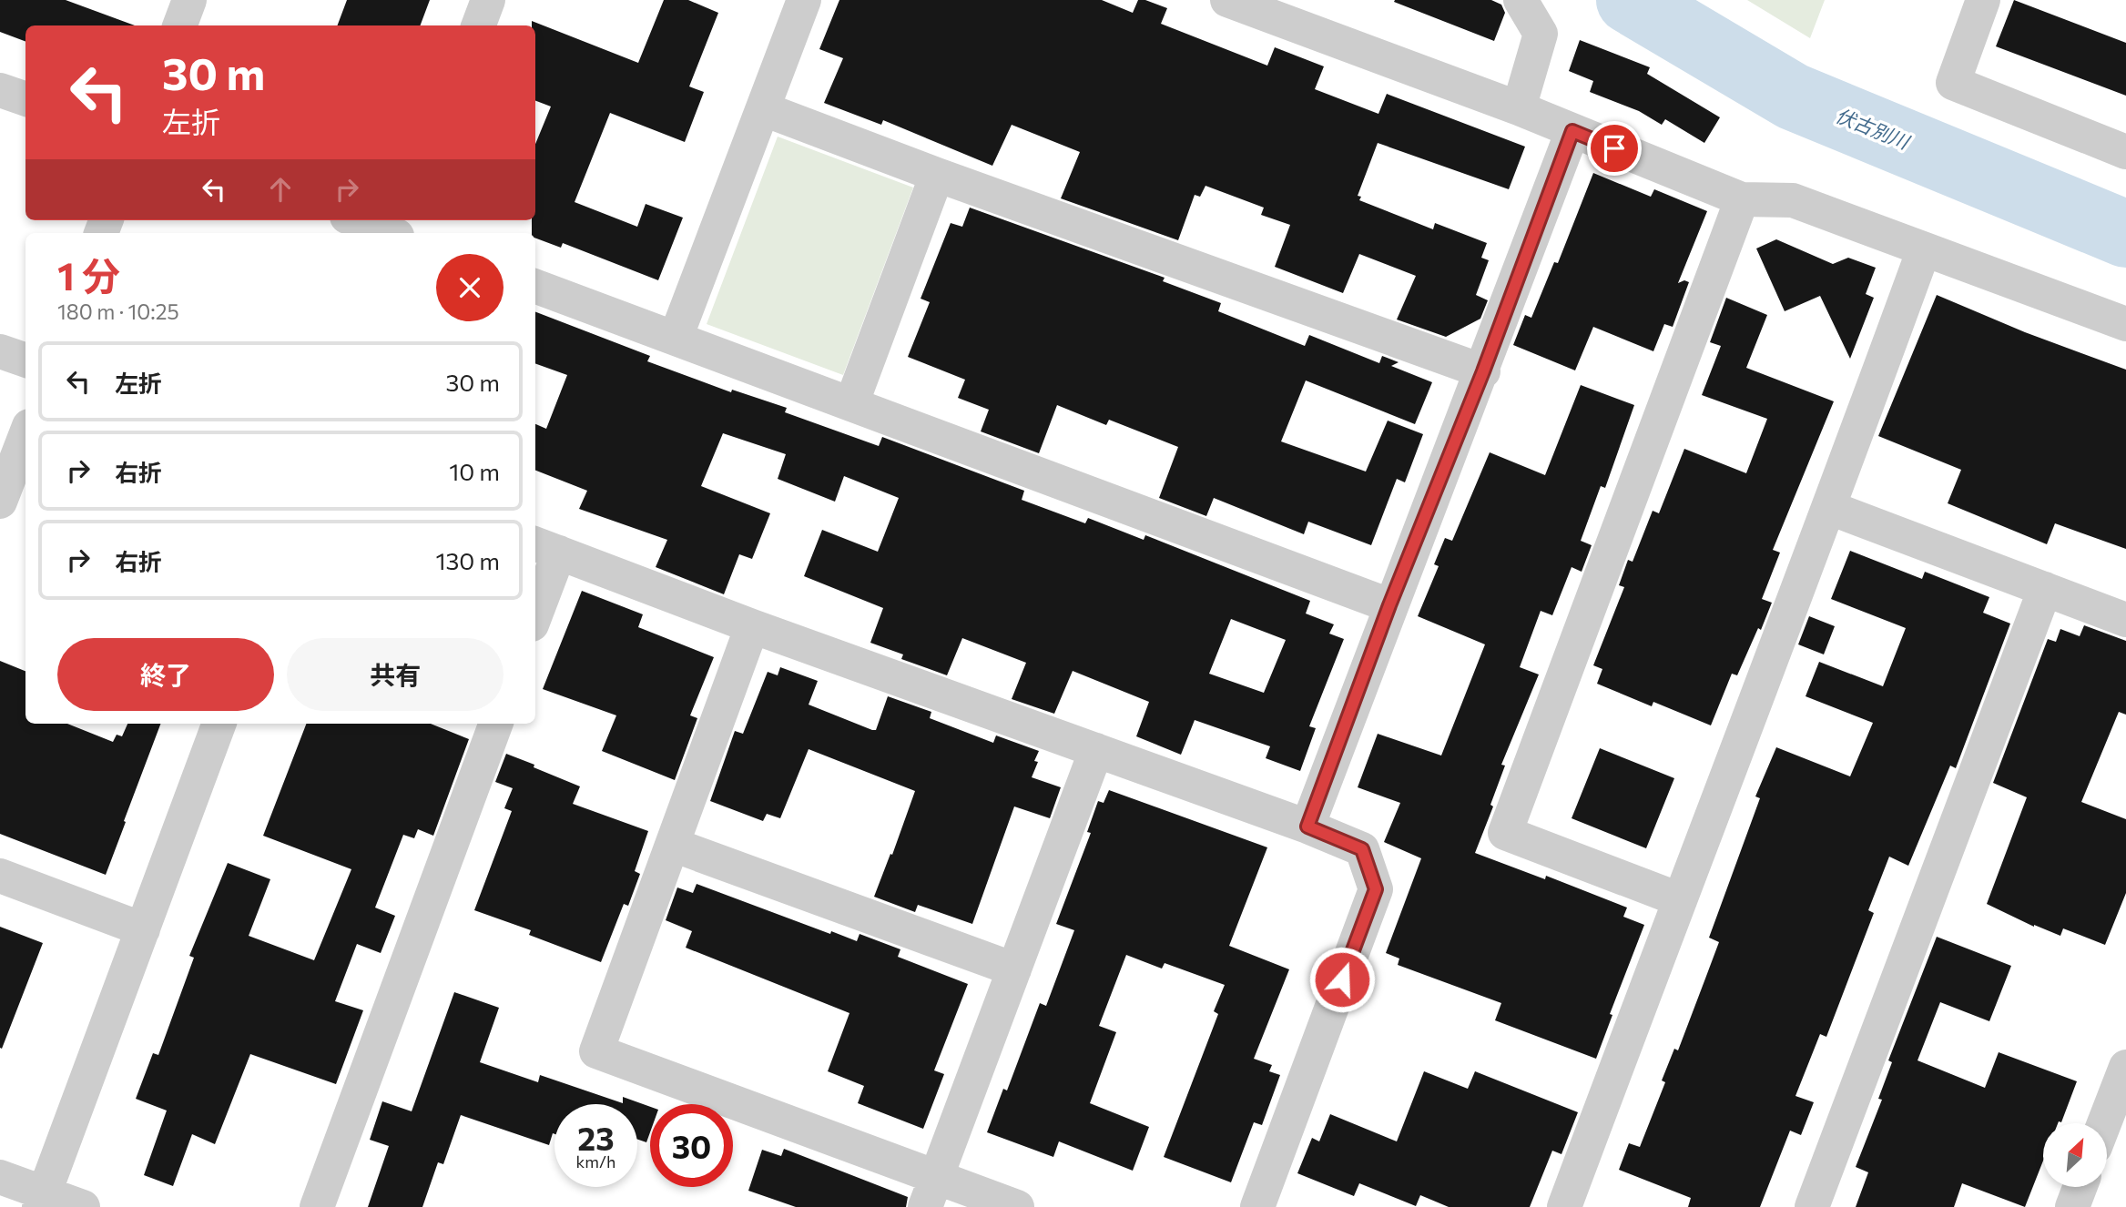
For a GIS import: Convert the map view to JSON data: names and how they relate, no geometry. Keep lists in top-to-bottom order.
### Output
{
  "water": ["伏古別川"],
  "north": "top right",
  "page": {
    "turn": ["30 m", "左折"],
    "heading": ["1 分", "180 m · 10:25"],
    "list": [
      {
        "name": "左折",
        "value": "30 m"
      },
      {
        "name": "右折",
        "value": "10 m"
      },
      {
        "name": "右折",
        "value": "130 m"
      }
    ],
    "buttons": ["終了", "共有"],
    "speed": "23 km/h",
    "limit": "30"
  }
}
